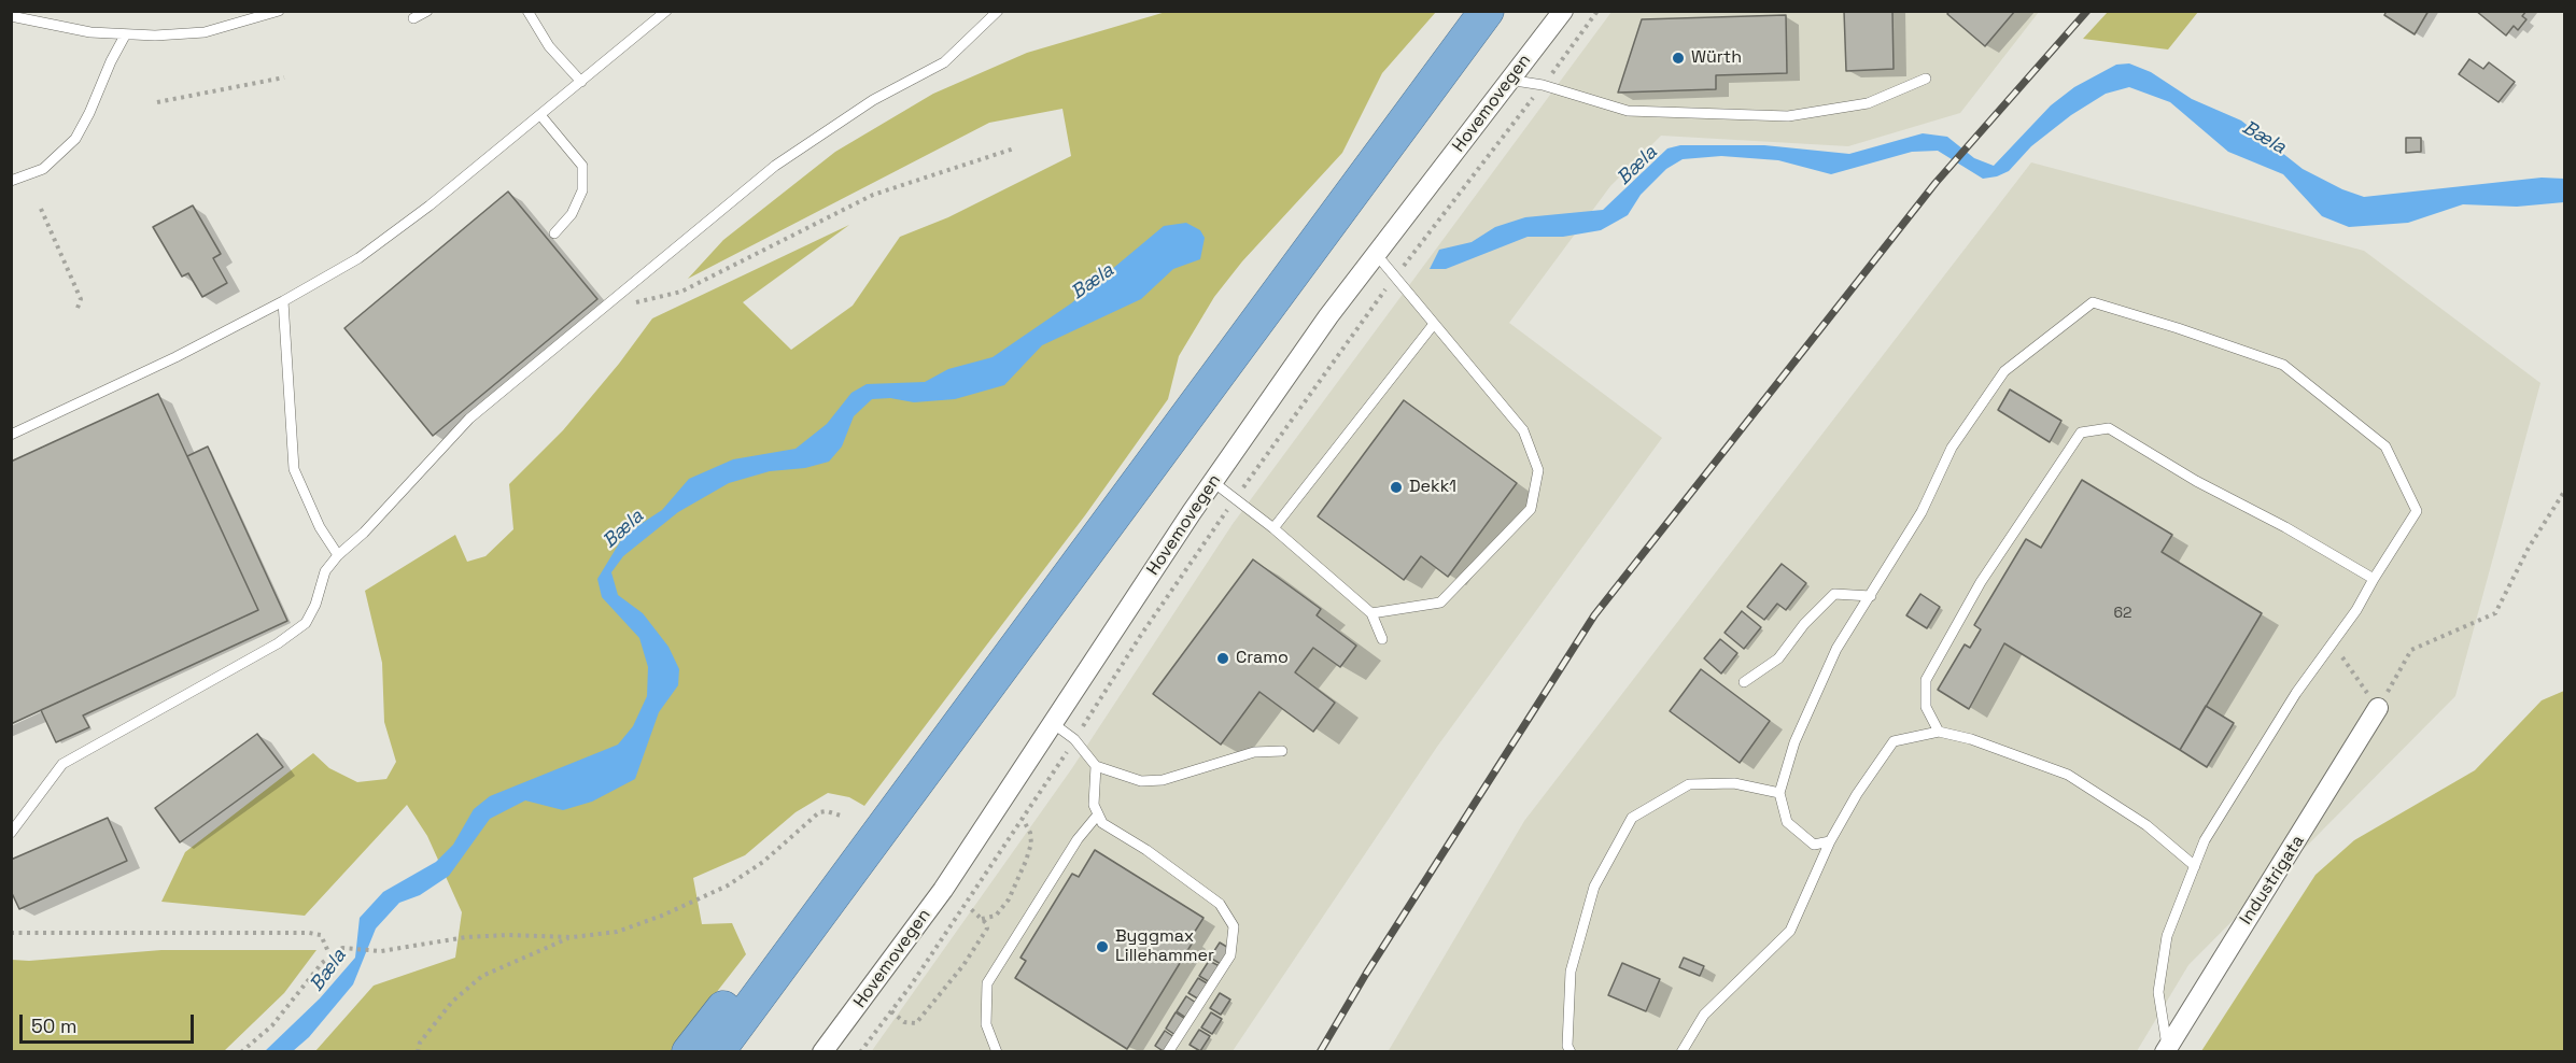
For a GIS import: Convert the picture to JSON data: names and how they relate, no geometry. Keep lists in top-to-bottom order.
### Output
{
  "streets": {
    "street": ["Hovemovegen", "Industrigata"]
  },
  "water": ["Bæla"],
  "places": [
    "Würth",
    "Dekk1",
    "Cramo",
    "Byggmax Lillehammer"
  ],
  "house_numbers": ["62"],
  "scale_bar": "50 m"
}
